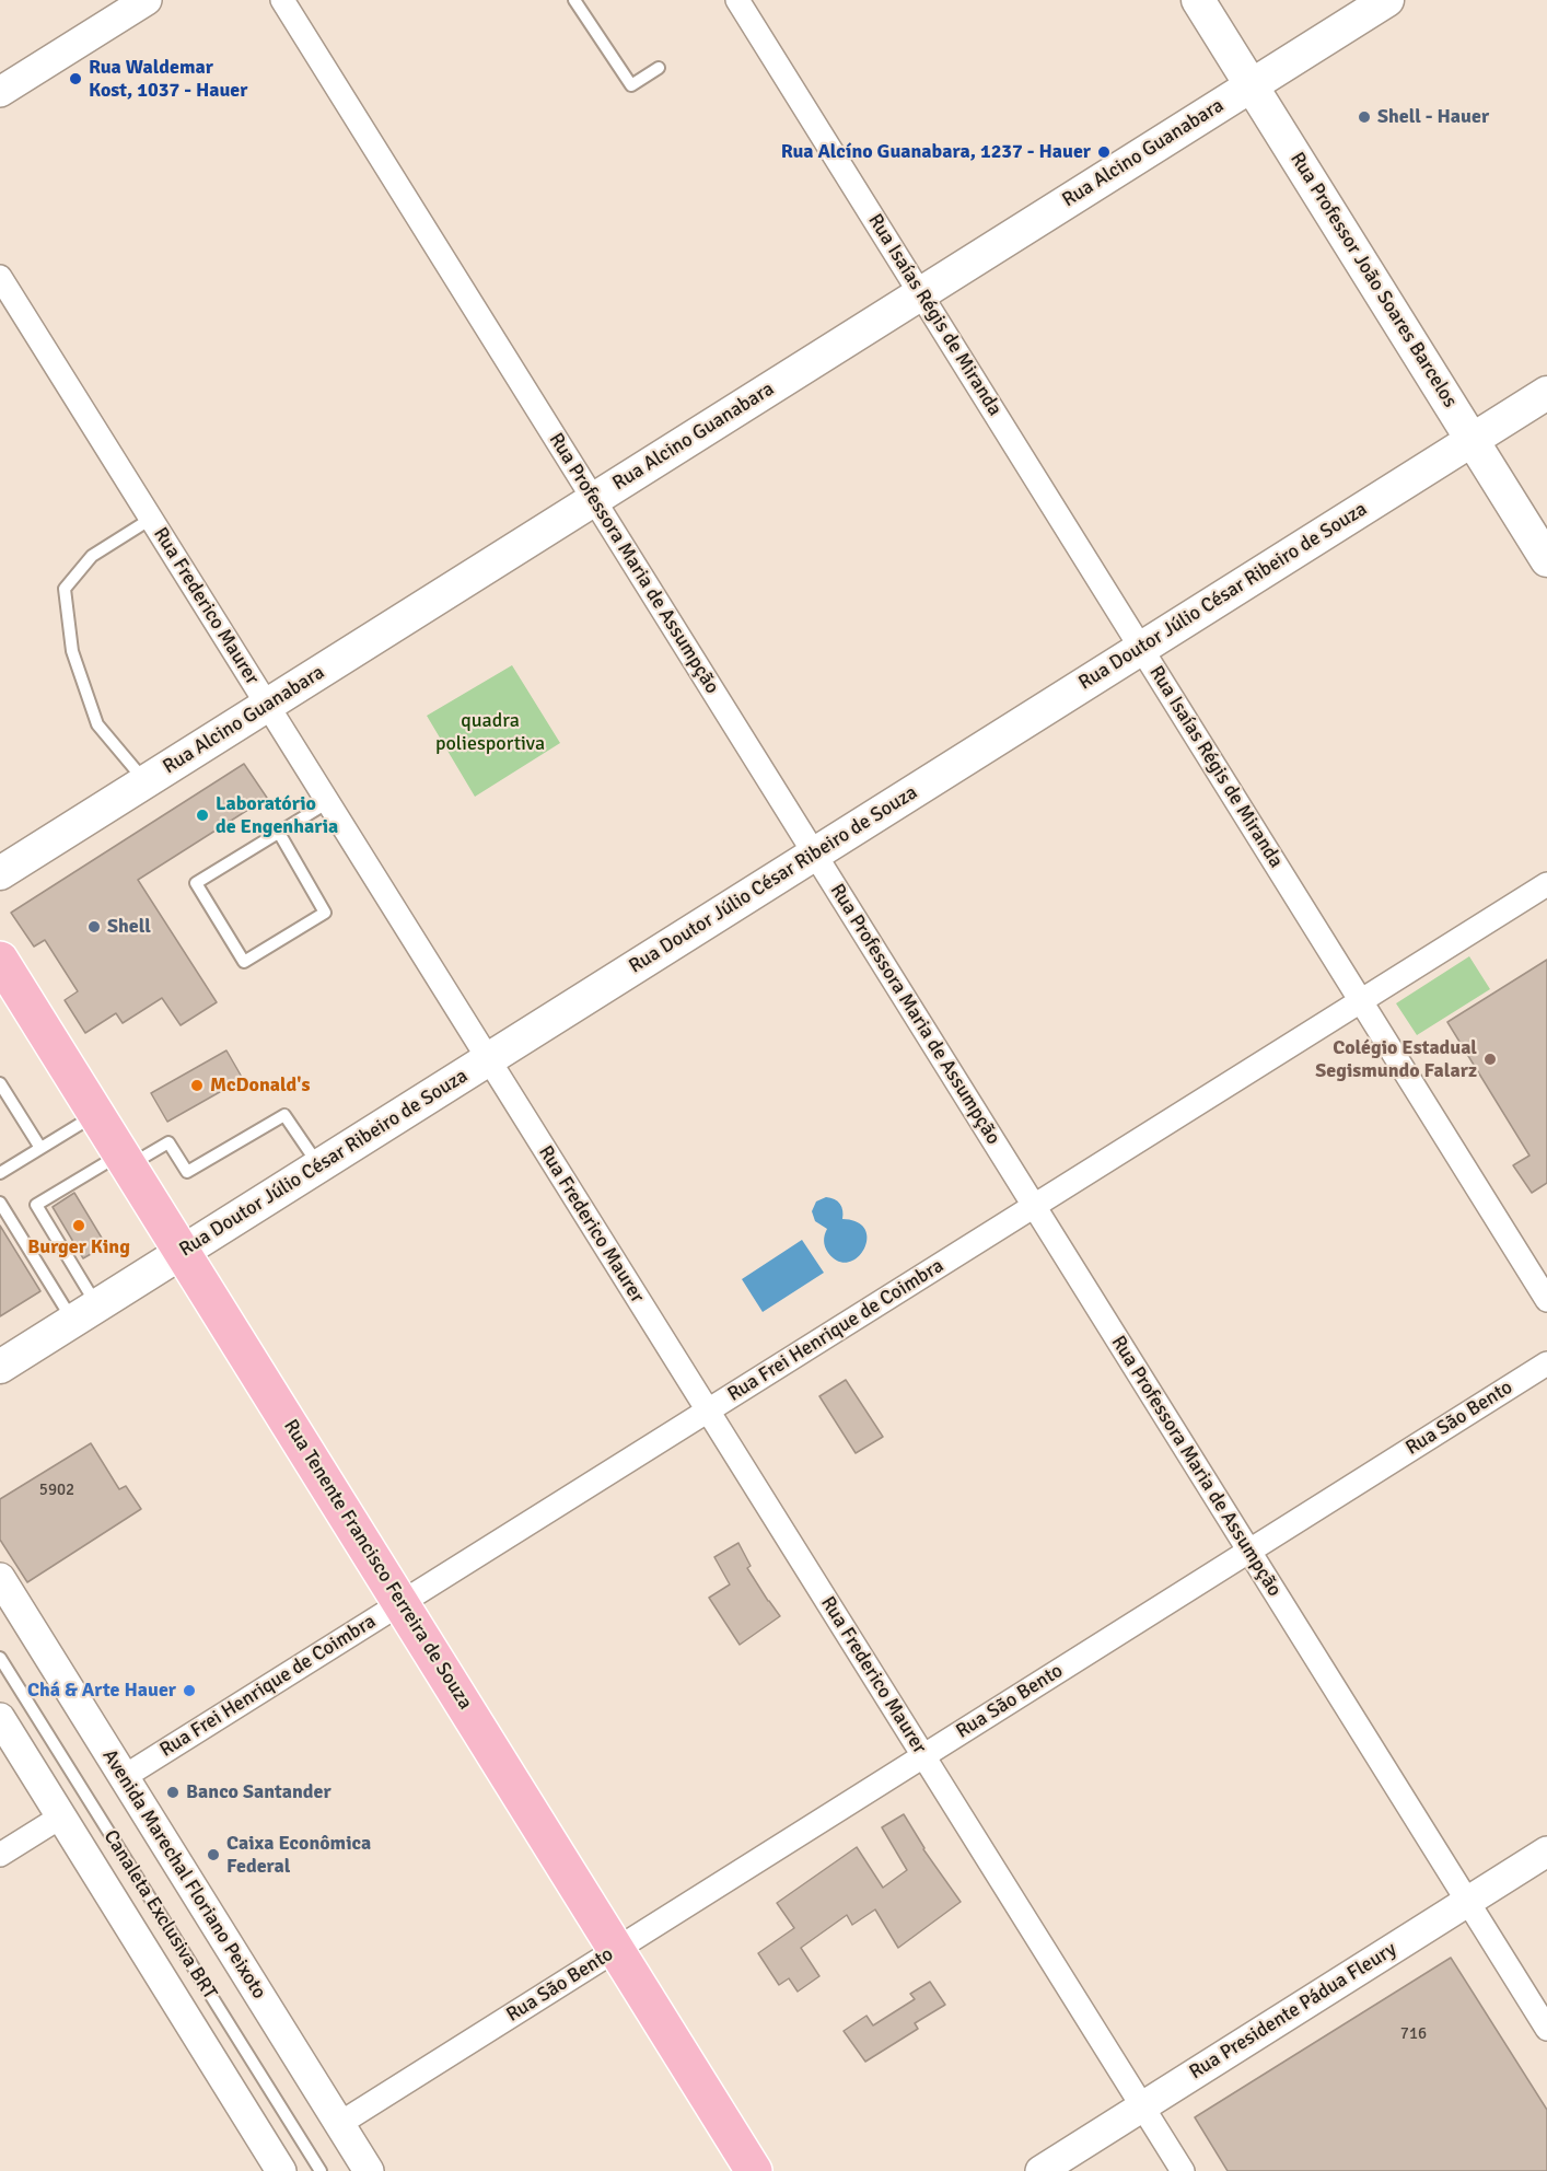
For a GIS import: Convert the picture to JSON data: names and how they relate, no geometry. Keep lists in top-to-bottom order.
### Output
{
  "streets": {
    "main road": [
      "Rua Alcino Guanabara",
      "Rua Professor João Soares Barcelos",
      "Rua Doutor Júlio César Ribeiro de Souza",
      "Rua Tenente Francisco Ferreira de Souza"
    ],
    "street": [
      "Rua Isaías Régis de Miranda",
      "Rua Professora Maria de Assumpção",
      "Rua Frederico Maurer",
      "Rua Frei Henrique de Coimbra",
      "Rua São Bento",
      "Avenida Marechal Floriano Peixoto",
      "Rua Presidente Pádua Fleury"
    ],
    "lane": ["Canaleta Exclusiva BRT"]
  },
  "crossings": [
    ["Rua Alcino Guanabara", "Rua Professor João Soares Barcelos"],
    ["Rua Alcino Guanabara", "Rua Isaías Régis de Miranda"],
    ["Rua Alcino Guanabara", "Rua Professora Maria de Assumpção"],
    ["Rua Alcino Guanabara", "Rua Frederico Maurer"],
    ["Rua Professor João Soares Barcelos", "Rua Doutor Júlio César Ribeiro de Souza"],
    ["Rua Isaías Régis de Miranda", "Rua Doutor Júlio César Ribeiro de Souza"],
    ["Rua Isaías Régis de Miranda", "Rua Frei Henrique de Coimbra"],
    ["Rua Professora Maria de Assumpção", "Rua Doutor Júlio César Ribeiro de Souza"],
    ["Rua Professora Maria de Assumpção", "Rua Frei Henrique de Coimbra"],
    ["Rua Professora Maria de Assumpção", "Rua São Bento"],
    ["Rua Professora Maria de Assumpção", "Rua Presidente Pádua Fleury"],
    ["Rua Doutor Júlio César Ribeiro de Souza", "Rua Frederico Maurer"],
    ["Rua Doutor Júlio César Ribeiro de Souza", "Rua Tenente Francisco Ferreira de Souza"],
    ["Rua Frederico Maurer", "Rua Frei Henrique de Coimbra"],
    ["Rua Frederico Maurer", "Rua São Bento"],
    ["Rua Frederico Maurer", "Rua Presidente Pádua Fleury"],
    ["Rua Frei Henrique de Coimbra", "Rua Tenente Francisco Ferreira de Souza"],
    ["Rua Frei Henrique de Coimbra", "Avenida Marechal Floriano Peixoto"],
    ["Rua São Bento", "Rua Tenente Francisco Ferreira de Souza"],
    ["Rua São Bento", "Avenida Marechal Floriano Peixoto"]
  ],
  "parks": ["quadra poliesportiva"],
  "places": [
    "Rua Waldemar Kost, 1037 - Hauer",
    "Shell - Hauer",
    "Rua Alcíno Guanabara, 1237 - Hauer",
    "Laboratório de Engenharia",
    "Shell",
    "Colégio Estadual Segismundo Falarz",
    "McDonald's",
    "Burger King",
    "Chá & Arte Hauer",
    "Banco Santander",
    "Caixa Econômica Federal"
  ],
  "house_numbers": ["5902", "716"]
}
